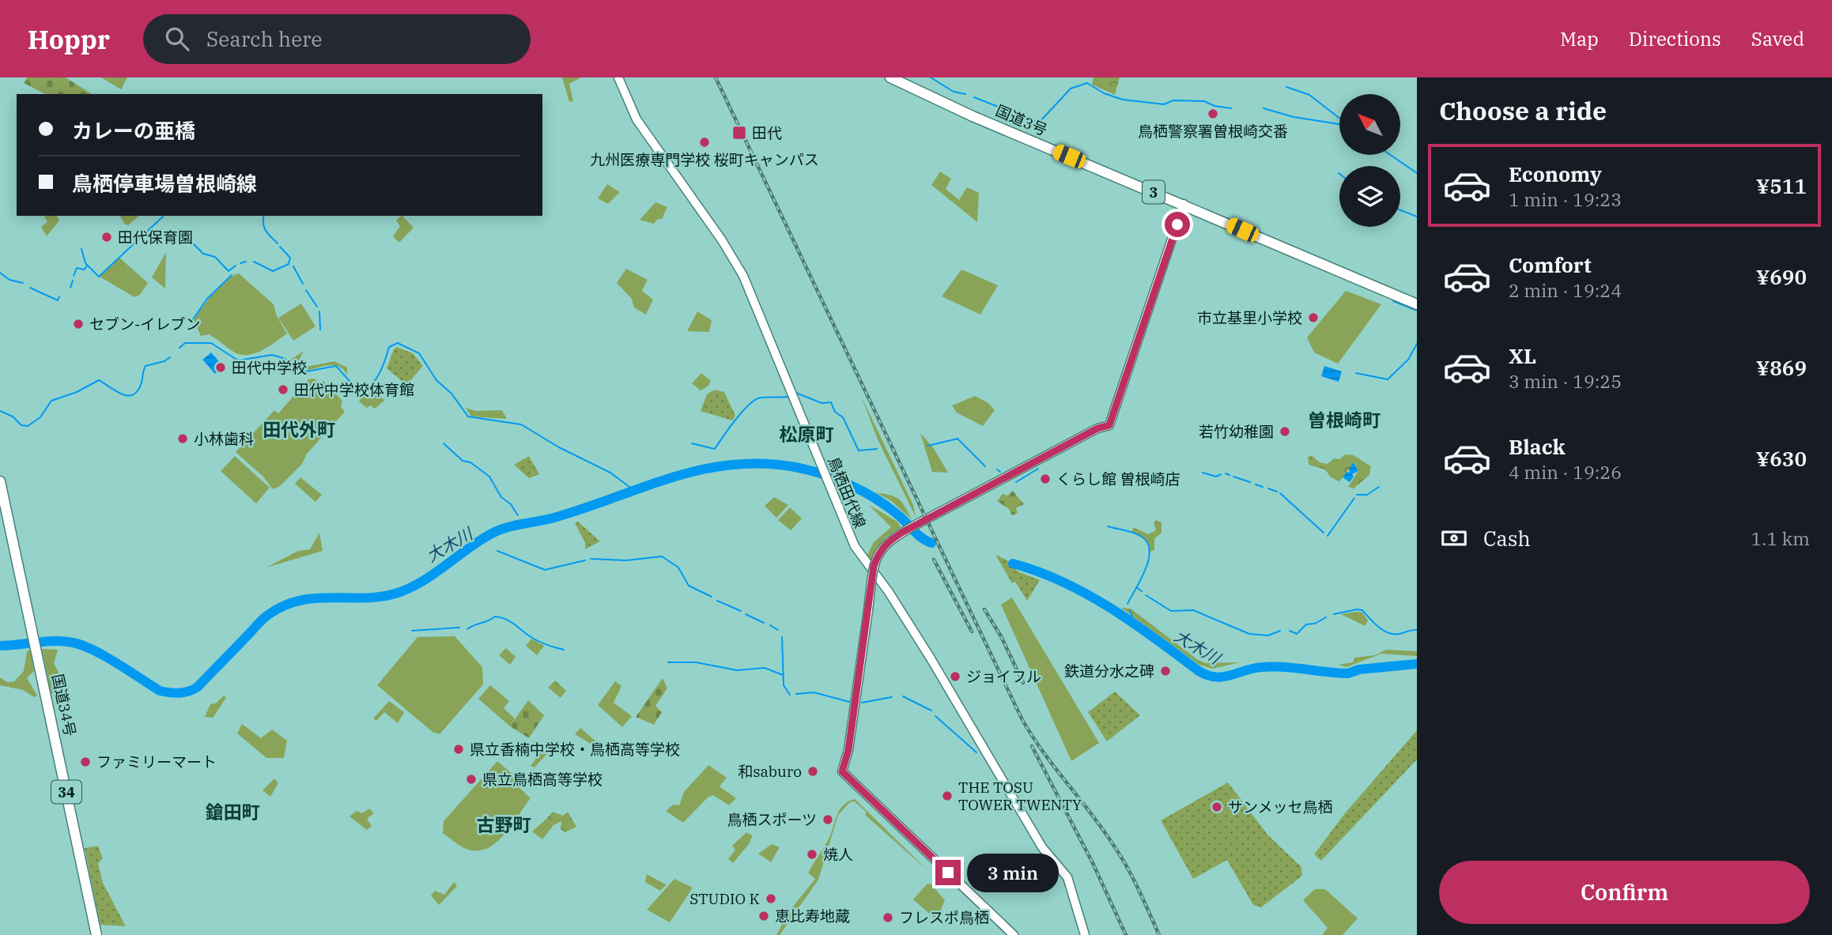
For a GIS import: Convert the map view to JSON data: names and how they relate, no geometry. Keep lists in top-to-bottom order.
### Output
{
  "streets": {
    "highway": [
      "国道3号",
      "3",
      "国道34号",
      "34"
    ],
    "main road": ["鳥栖田代線"]
  },
  "districts": [
    "曽根崎町",
    "田代外町",
    "松原町",
    "鎗田町",
    "古野町"
  ],
  "water": ["大木川"],
  "places": {
    "other": [
      "鳥栖警察署曽根崎交番",
      "九州医療専門学校 桜町キャンパス",
      "田代保育園",
      "市立基里小学校",
      "セブン-イレブン",
      "田代中学校",
      "田代中学校体育館",
      "若竹幼稚園",
      "小林歯科",
      "くらし館 曽根崎店",
      "鉄道分水之碑",
      "ジョイフル",
      "県立香楠中学校・鳥栖高等学校",
      "ファミリーマート",
      "和saburo",
      "県立鳥栖高等学校",
      "THE TOSU TOWER TWENTY",
      "サンメッセ鳥栖",
      "鳥栖スポーツ",
      "焼人",
      "STUDIO K",
      "恵比寿地蔵",
      "フレスポ鳥栖"
    ],
    "transit": ["田代"]
  },
  "north": "top left",
  "page": {
    "header": "Hoppr",
    "search": "Search here",
    "nav": ["Map", "Directions", "Saved"],
    "heading": "Choose a ride",
    "banner": ["カレーの亜橋", "鳥栖停車場曽根崎線"],
    "list": [
      {
        "name": "Economy",
        "note": "1 min · 19:23",
        "value": "¥511"
      },
      {
        "name": "Comfort",
        "note": "2 min · 19:24",
        "value": "¥690"
      },
      {
        "name": "XL",
        "note": "3 min · 19:25",
        "value": "¥869"
      },
      {
        "name": "Black",
        "note": "4 min · 19:26",
        "value": "¥630"
      }
    ],
    "pay": ["Cash", "1.1 km"],
    "buttons": "Confirm",
    "bubble": "3 min"
  }
}
